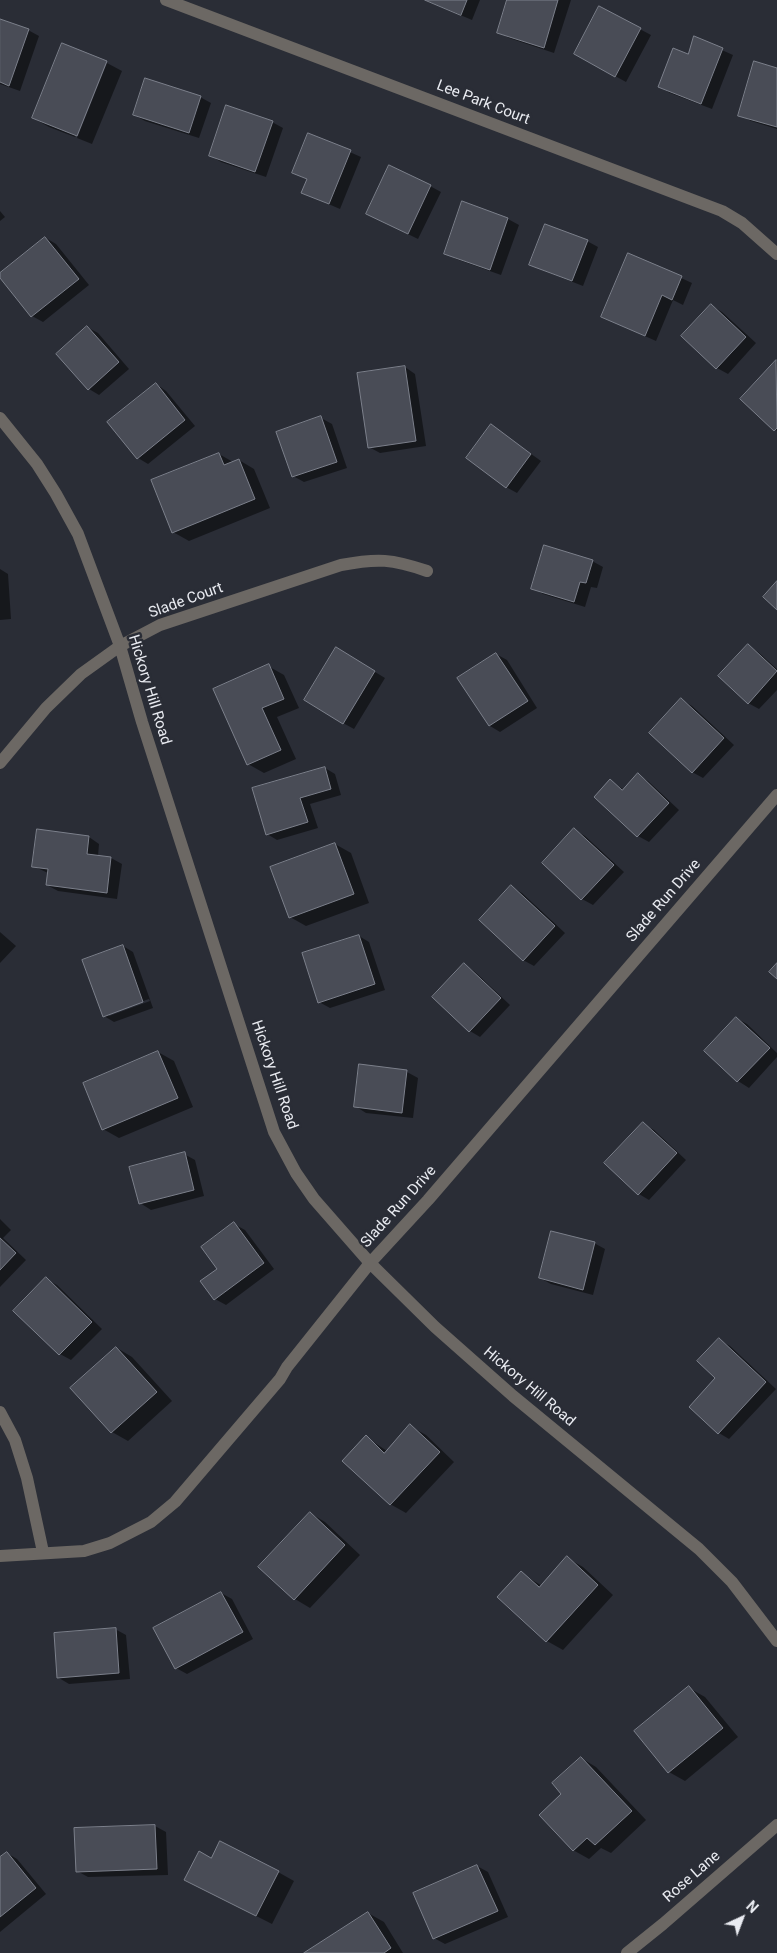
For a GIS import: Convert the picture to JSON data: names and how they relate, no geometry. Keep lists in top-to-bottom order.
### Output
{
  "streets": {
    "street": [
      "Lee Park Court",
      "Slade Court",
      "Hickory Hill Road",
      "Slade Run Drive",
      "Rose Lane"
    ]
  },
  "crossings": [
    ["Slade Court", "Hickory Hill Road"],
    ["Hickory Hill Road", "Slade Run Drive"]
  ],
  "north": "top right"
}
